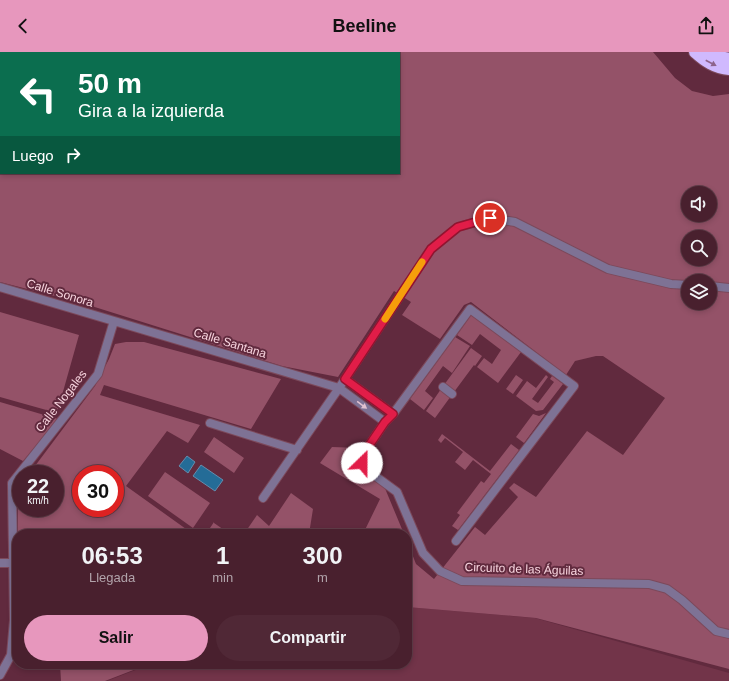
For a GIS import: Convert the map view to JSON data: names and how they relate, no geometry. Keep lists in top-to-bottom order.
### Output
{
  "streets": {
    "street": [
      "Calle Sonora",
      "Calle Santana",
      "Calle Nogales",
      "Circuito de las Águilas"
    ]
  },
  "crossings": [
    ["Calle Sonora", "Calle Santana"],
    ["Calle Sonora", "Calle Nogales"],
    ["Calle Santana", "Calle Nogales"],
    ["Calle Santana", "Circuito de las Águilas"]
  ],
  "page": {
    "header": "Beeline",
    "turn": ["50 m", "Gira a la izquierda"],
    "then": "Luego",
    "speed": "22 km/h",
    "limit": "30",
    "eta": [
      "06:53",
      "Llegada",
      "1",
      "min",
      "300",
      "m"
    ],
    "buttons": ["Salir", "Compartir"]
  }
}
